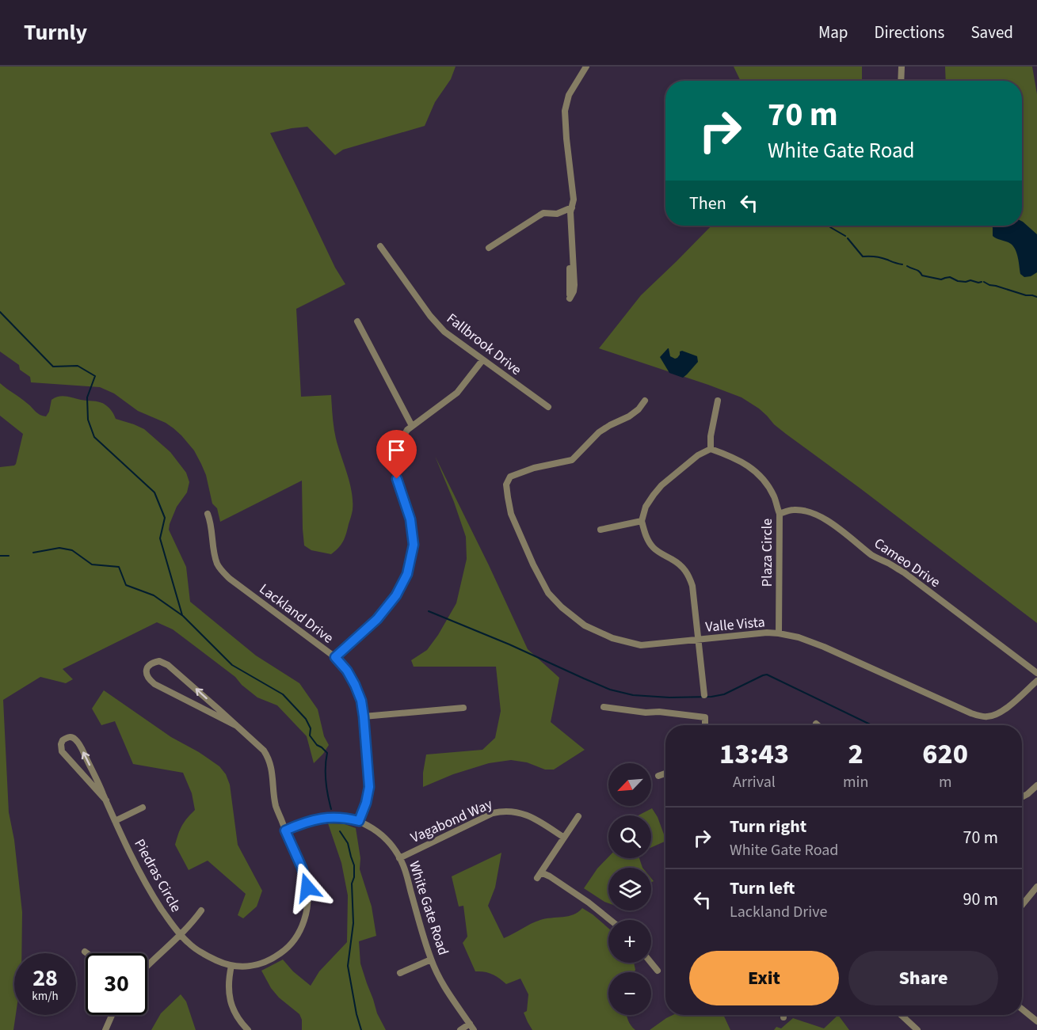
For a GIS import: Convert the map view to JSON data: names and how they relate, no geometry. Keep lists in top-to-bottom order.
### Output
{
  "streets": {
    "street": [
      "Fallbrook Drive",
      "Plaza Circle",
      "Cameo Drive",
      "Lackland Drive",
      "Valle Vista",
      "Vagabond Way",
      "Piedras Circle",
      "White Gate Road"
    ]
  },
  "crossings": [
    ["Plaza Circle", "Cameo Drive"],
    ["Plaza Circle", "Valle Vista"],
    ["Lackland Drive", "White Gate Road"],
    ["Vagabond Way", "White Gate Road"],
    ["Piedras Circle", "White Gate Road"]
  ],
  "north": "bottom left",
  "page": {
    "header": "Turnly",
    "nav": ["Map", "Directions", "Saved"],
    "turn": ["70 m", "White Gate Road"],
    "then": "Then",
    "eta": [
      "13:43",
      "Arrival",
      "2",
      "min",
      "620",
      "m"
    ],
    "map_buttons": ["+", "−"],
    "list": [
      {
        "name": "Turn right",
        "note": "White Gate Road",
        "value": "70 m"
      },
      {
        "name": "Turn left",
        "note": "Lackland Drive",
        "value": "90 m"
      }
    ],
    "buttons": ["Exit", "Share"],
    "speed": "28 km/h",
    "limit": "30"
  }
}
